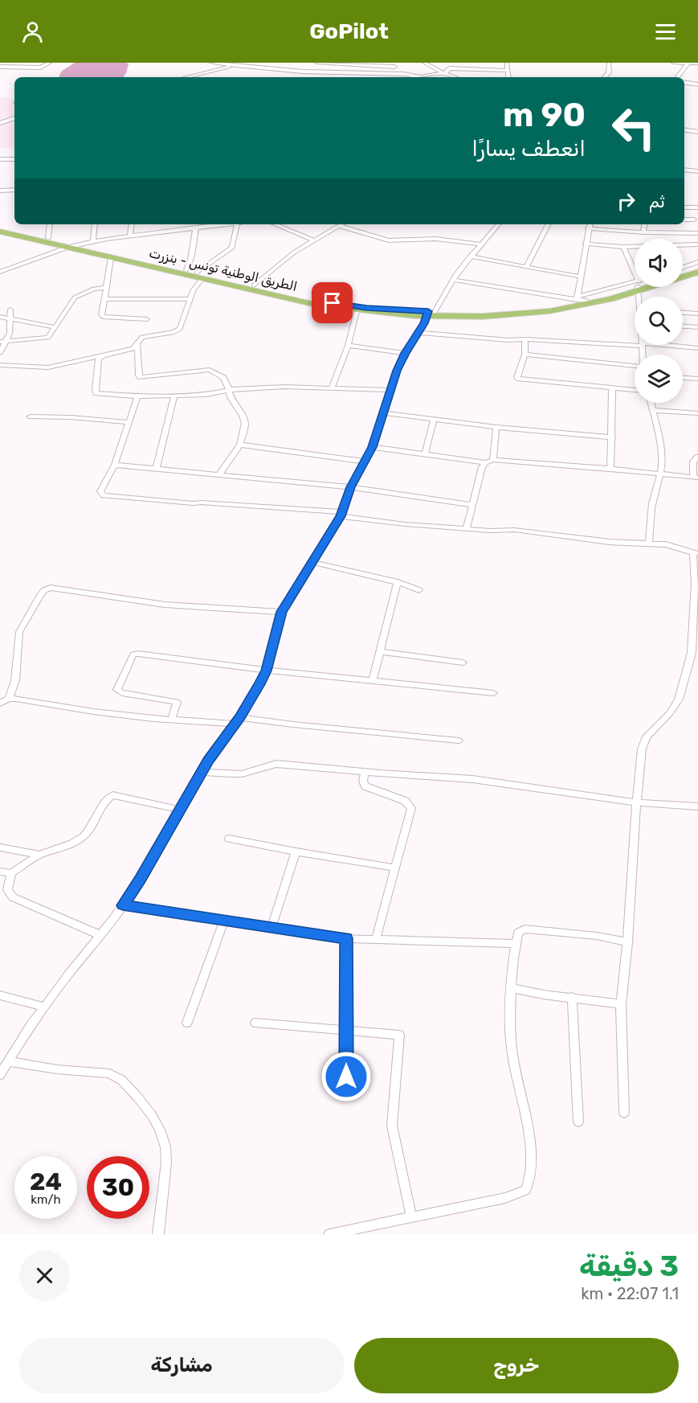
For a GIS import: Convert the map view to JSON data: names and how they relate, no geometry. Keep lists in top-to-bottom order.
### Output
{
  "streets": {
    "main road": ["الطريق الوطنية تونس - بنزرت"]
  },
  "page": {
    "header": "GoPilot",
    "turn": ["90 m", "انعطف يسارًا"],
    "then": "ثم",
    "speed": "24 km/h",
    "limit": "30",
    "heading": ["3 دقيقة", "1.1 km · 22:07"],
    "buttons": ["خروج", "مشاركة"]
  }
}
